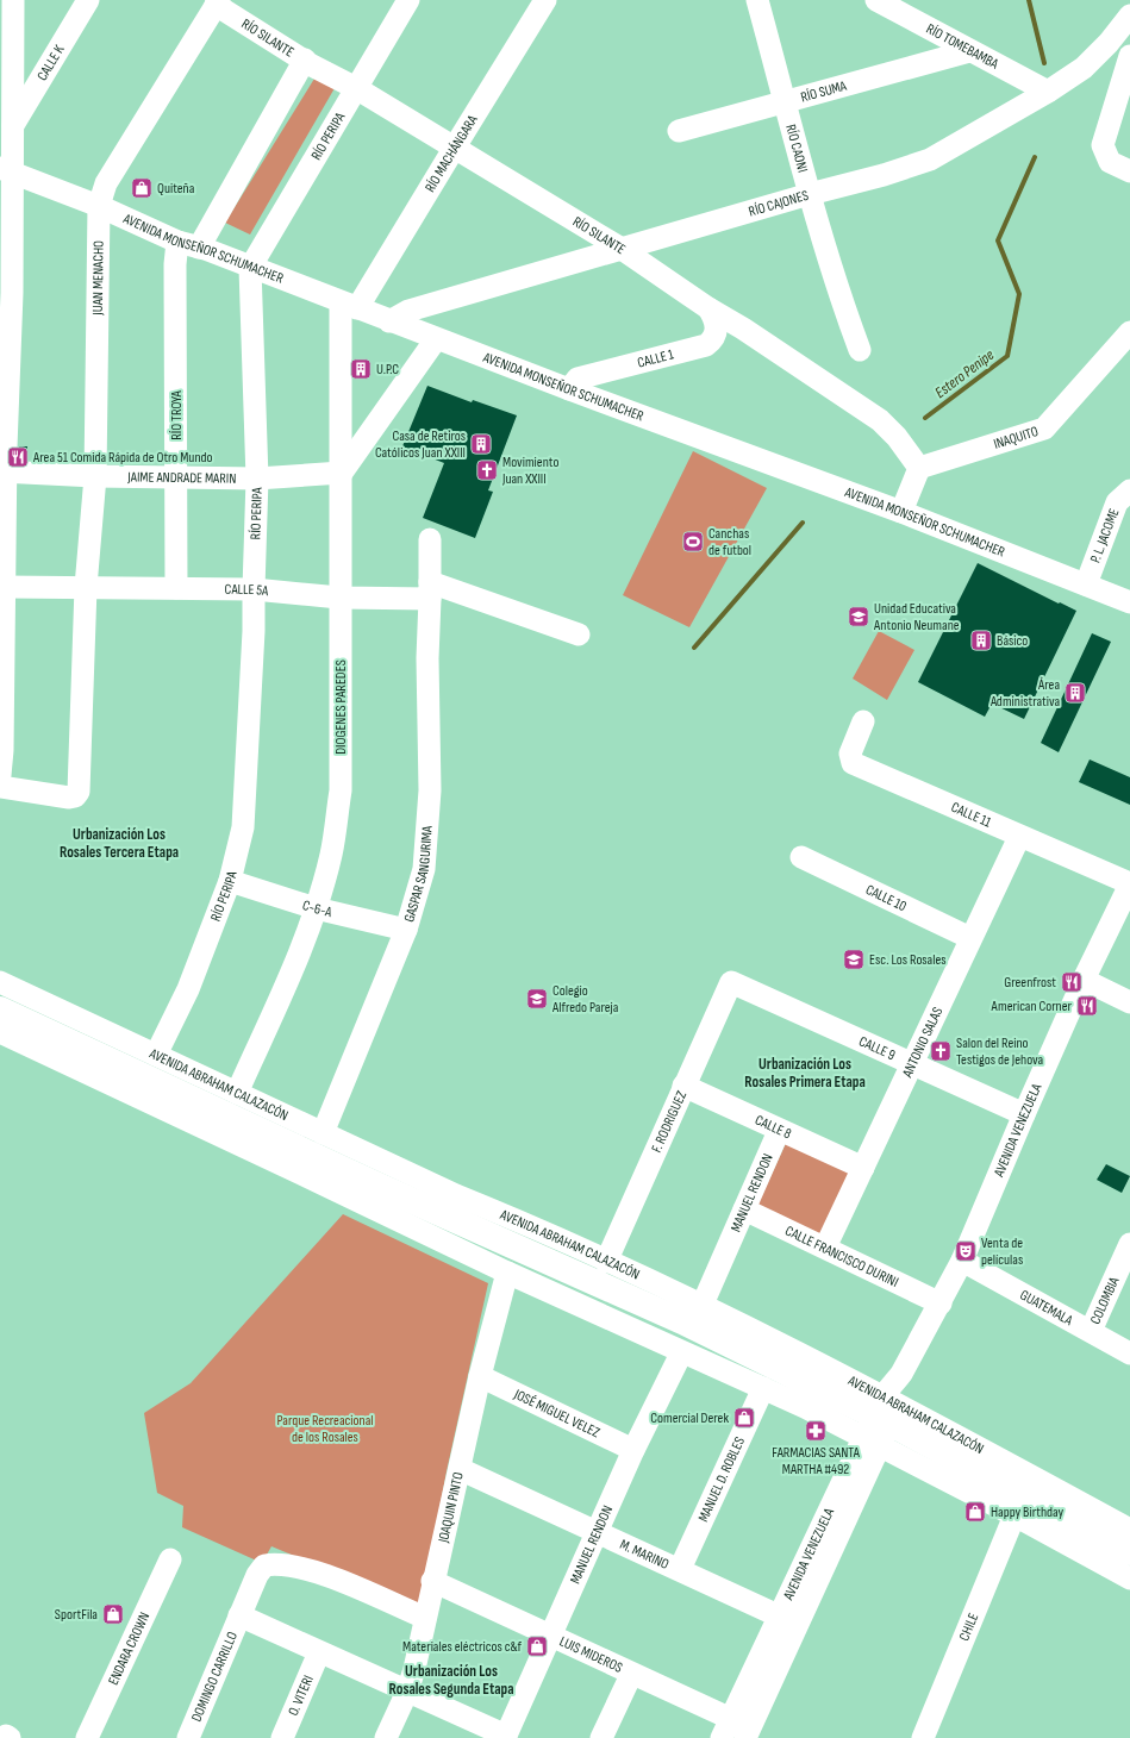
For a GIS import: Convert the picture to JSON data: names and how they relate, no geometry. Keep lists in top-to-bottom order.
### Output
{
  "streets": {
    "main road": ["AVENIDA ABRAHAM CALAZACÓN"],
    "street": [
      "RÍO SILANTE",
      "RÍO TOMEBAMBA",
      "CALLE K",
      "RÍO SUMA",
      "RÍO PERIPA",
      "RÍO CAONI",
      "RÍO MACHÁNGARA",
      "RÍO CAJONES",
      "AVENIDA MONSEÑOR SCHUMACHER",
      "JUAN MENACHO",
      "CALLE 1",
      "RÍO TROYA",
      "INAQUITO",
      "JAIME ANDRADE MARIN",
      "P. L. JACOME",
      "CALLE 5A",
      "DIOGENES PAREDES",
      "CALLE 11",
      "GASPAR SANGURIMA",
      "CALLE 10",
      "C-6-A",
      "ANTONIO SALAS",
      "CALLE 9",
      "F. RODRIGUEZ",
      "CALLE 8",
      "AVENIDA VENEZUELA",
      "MANUEL RENDON",
      "CALLE FRANCISCO DURINI",
      "COLOMBIA",
      "GUATEMALA",
      "JOSÉ MIGUEL VELEZ",
      "MANUEL D. ROBLES",
      "JOAQUIN PINTO",
      "M. MARINO",
      "CHILE",
      "ENDARA CROWN",
      "LUIS MIDEROS",
      "DOMINGO CARRILLO",
      "O. VITERI"
    ]
  },
  "crossings": [
    ["RÍO SILANTE", "RÍO PERIPA"],
    ["RÍO SILANTE", "RÍO MACHÁNGARA"],
    ["RÍO SILANTE", "RÍO CAJONES"],
    ["RÍO SILANTE", "JUAN MENACHO"],
    ["RÍO SILANTE", "CALLE 1"],
    ["RÍO SILANTE", "INAQUITO"],
    ["RÍO TOMEBAMBA", "RÍO SUMA"],
    ["RÍO TOMEBAMBA", "RÍO CAJONES"],
    ["RÍO SUMA", "RÍO CAONI"],
    ["RÍO PERIPA", "AVENIDA MONSEÑOR SCHUMACHER"],
    ["RÍO PERIPA", "JAIME ANDRADE MARIN"],
    ["RÍO PERIPA", "CALLE 5A"],
    ["RÍO PERIPA", "C-6-A"],
    ["RÍO PERIPA", "AVENIDA ABRAHAM CALAZACÓN"],
    ["RÍO CAONI", "RÍO CAJONES"],
    ["RÍO MACHÁNGARA", "AVENIDA MONSEÑOR SCHUMACHER"],
    ["RÍO MACHÁNGARA", "DIOGENES PAREDES"],
    ["RÍO CAJONES", "AVENIDA MONSEÑOR SCHUMACHER"],
    ["AVENIDA MONSEÑOR SCHUMACHER", "JUAN MENACHO"],
    ["AVENIDA MONSEÑOR SCHUMACHER", "CALLE 1"],
    ["AVENIDA MONSEÑOR SCHUMACHER", "RÍO TROYA"],
    ["AVENIDA MONSEÑOR SCHUMACHER", "P. L. JACOME"],
    ["AVENIDA MONSEÑOR SCHUMACHER", "DIOGENES PAREDES"],
    ["JUAN MENACHO", "JAIME ANDRADE MARIN"],
    ["JUAN MENACHO", "CALLE 5A"],
    ["RÍO TROYA", "JAIME ANDRADE MARIN"],
    ["RÍO TROYA", "CALLE 5A"],
    ["JAIME ANDRADE MARIN", "DIOGENES PAREDES"],
    ["CALLE 5A", "DIOGENES PAREDES"],
    ["CALLE 5A", "GASPAR SANGURIMA"],
    ["DIOGENES PAREDES", "C-6-A"],
    ["DIOGENES PAREDES", "AVENIDA ABRAHAM CALAZACÓN"],
    ["CALLE 11", "ANTONIO SALAS"],
    ["CALLE 11", "AVENIDA VENEZUELA"],
    ["GASPAR SANGURIMA", "C-6-A"],
    ["GASPAR SANGURIMA", "AVENIDA ABRAHAM CALAZACÓN"],
    ["CALLE 10", "ANTONIO SALAS"],
    ["ANTONIO SALAS", "CALLE 9"],
    ["ANTONIO SALAS", "CALLE 8"],
    ["ANTONIO SALAS", "CALLE FRANCISCO DURINI"],
    ["CALLE 9", "F. RODRIGUEZ"],
    ["CALLE 9", "AVENIDA VENEZUELA"],
    ["AVENIDA ABRAHAM CALAZACÓN", "F. RODRIGUEZ"],
    ["AVENIDA ABRAHAM CALAZACÓN", "AVENIDA VENEZUELA"],
    ["AVENIDA ABRAHAM CALAZACÓN", "MANUEL RENDON"],
    ["AVENIDA ABRAHAM CALAZACÓN", "MANUEL D. ROBLES"],
    ["AVENIDA ABRAHAM CALAZACÓN", "JOAQUIN PINTO"],
    ["AVENIDA ABRAHAM CALAZACÓN", "CHILE"],
    ["F. RODRIGUEZ", "CALLE 8"],
    ["CALLE 8", "MANUEL RENDON"],
    ["AVENIDA VENEZUELA", "CALLE FRANCISCO DURINI"],
    ["AVENIDA VENEZUELA", "GUATEMALA"],
    ["AVENIDA VENEZUELA", "M. MARINO"],
    ["AVENIDA VENEZUELA", "LUIS MIDEROS"],
    ["MANUEL RENDON", "CALLE FRANCISCO DURINI"],
    ["MANUEL RENDON", "JOSÉ MIGUEL VELEZ"],
    ["MANUEL RENDON", "M. MARINO"],
    ["MANUEL RENDON", "LUIS MIDEROS"],
    ["COLOMBIA", "GUATEMALA"],
    ["JOSÉ MIGUEL VELEZ", "JOAQUIN PINTO"],
    ["MANUEL D. ROBLES", "M. MARINO"],
    ["JOAQUIN PINTO", "M. MARINO"],
    ["JOAQUIN PINTO", "LUIS MIDEROS"],
    ["JOAQUIN PINTO", "DOMINGO CARRILLO"]
  ],
  "districts": ["Urbanización Los Rosales Tercera Etapa", "Urbanización Los Rosales Primera Etapa", "Urbanización Los Rosales Segunda Etapa"],
  "water": ["Estero Penipe"],
  "parks": ["Parque Recreacional de los Rosales"],
  "places": {
    "shop": [
      "Quiteña",
      "Comercial Derek",
      "Happy Birthday",
      "SportFila",
      "Materiales eléctricos c&f"
    ],
    "building": [
      "U.P.C",
      "Casa de Retiros Católicos Juan XXIII",
      "Básico",
      "Área Administrativa"
    ],
    "restaurant": ["Area 51 Comida Rápida de Otro Mundo", "Greenfrost", "American Corner"],
    "church": ["Movimiento Juan XXIII", "Salon del Reino Testigos de Jehova"],
    "sports": ["Canchas de futbol"],
    "school or university": ["Unidad Educativa Antonio Neumane", "Esc. Los Rosales", "Colegio Alfredo Pareja"],
    "theatre": ["Venta de películas"],
    "pharmacy": ["FARMACIAS SANTA MARTHA #492"]
  }
}
